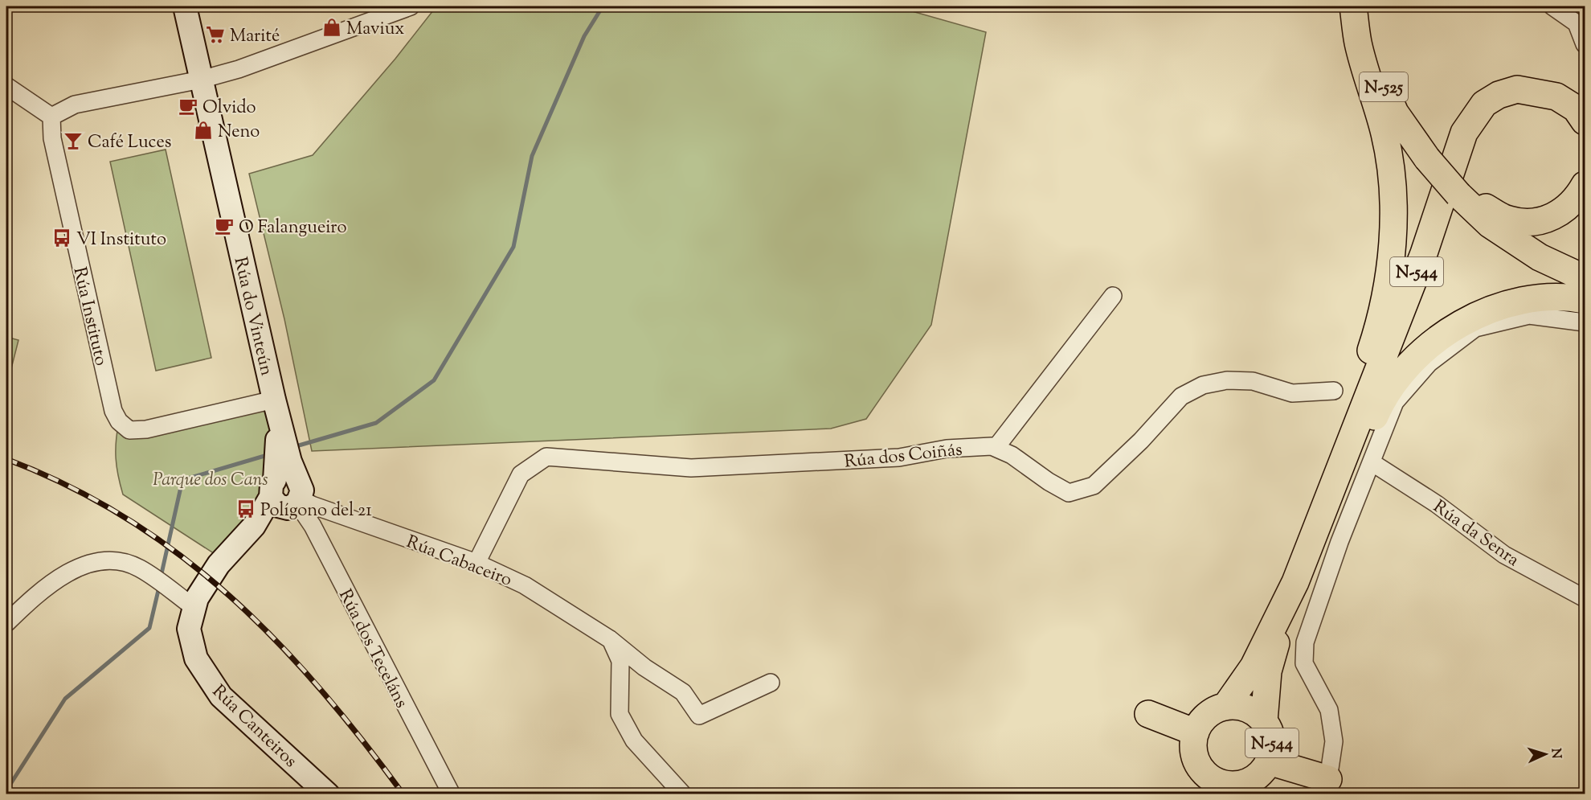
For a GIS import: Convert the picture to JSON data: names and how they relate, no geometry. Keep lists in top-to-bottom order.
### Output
{
  "streets": {
    "highway": ["N-525", "N-544"],
    "street": [
      "Rúa Instituto",
      "Rúa do Vinteún",
      "Rúa dos Coiñás",
      "Rúa da Senra",
      "Rúa Cabaceiro",
      "Rúa dos Teceláns",
      "Rúa Canteiros"
    ]
  },
  "crossings": [
    ["Rúa Instituto", "Rúa do Vinteún"],
    ["Rúa do Vinteún", "Rúa Cabaceiro"],
    ["Rúa do Vinteún", "Rúa dos Teceláns"],
    ["Rúa do Vinteún", "Rúa Canteiros"],
    ["Rúa dos Coiñás", "Rúa Cabaceiro"],
    ["Rúa Cabaceiro", "Rúa dos Teceláns"],
    ["Rúa Cabaceiro", "Rúa Canteiros"],
    ["Rúa dos Teceláns", "Rúa Canteiros"]
  ],
  "parks": ["Parque dos Cans"],
  "places": {
    "shop": ["Maviux", "Neno"],
    "supermarket": ["Marité"],
    "cafe": ["Olvido", "O Falangueiro"],
    "bar": ["Café Luces"],
    "bus stop": ["VI Instituto", "Polígono del 21"]
  },
  "north": "right"
}
